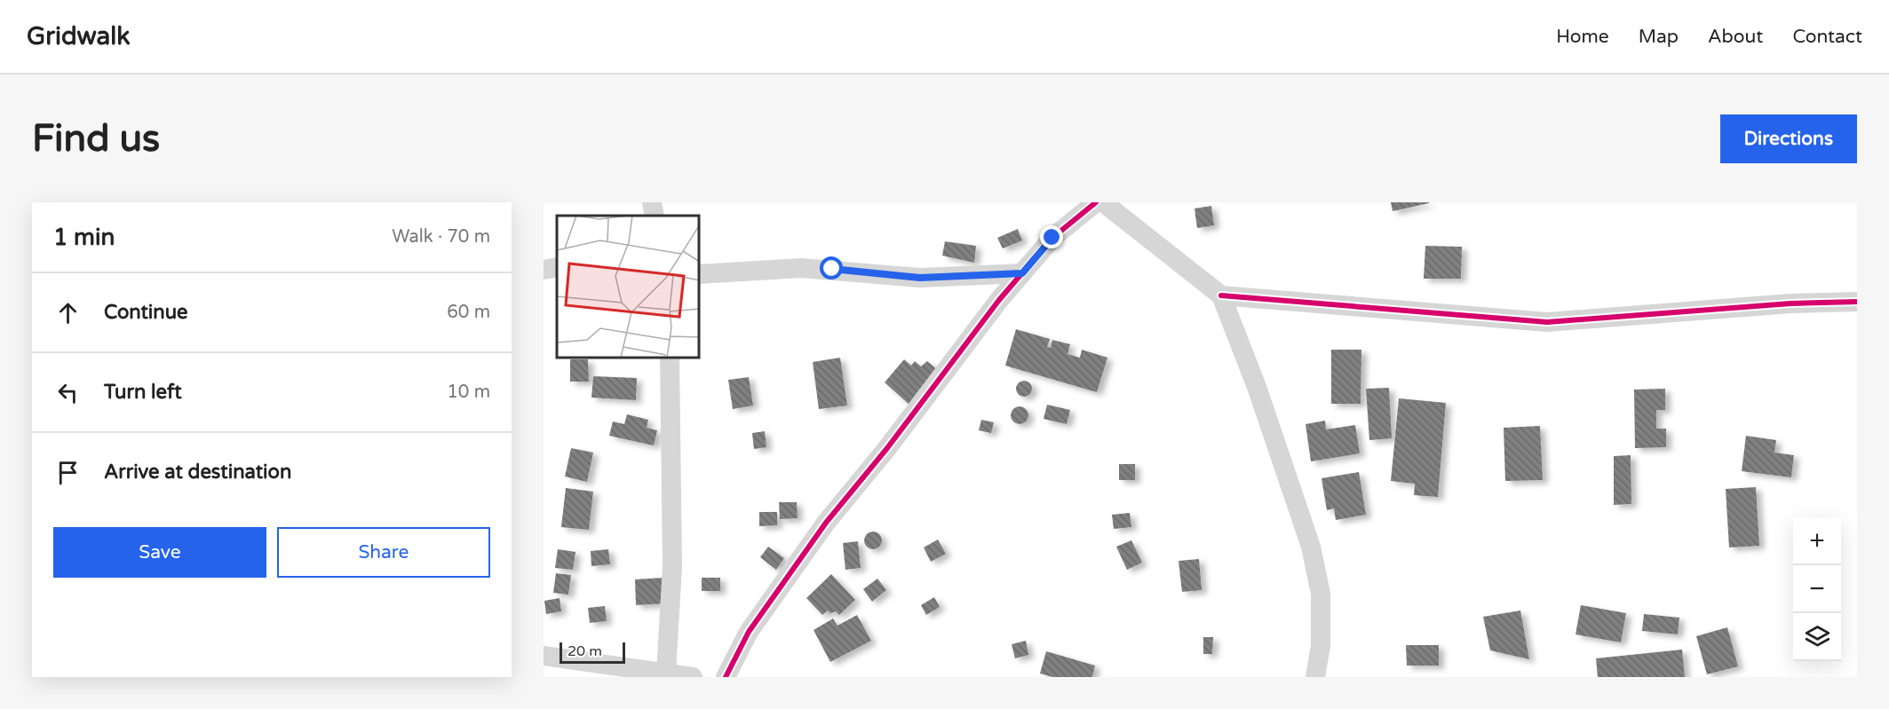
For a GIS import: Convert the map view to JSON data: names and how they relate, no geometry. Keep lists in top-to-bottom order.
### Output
{
  "scale_bar": "20 m",
  "page": {
    "header": "Gridwalk",
    "nav": [
      "Home",
      "Map",
      "About",
      "Contact"
    ],
    "buttons": [
      "Directions",
      ["Save", "Share"]
    ],
    "title": "Find us",
    "heading": ["1 min", "Walk · 70 m"],
    "list": [
      ["Continue", "60 m"],
      ["Turn left", "10 m"],
      "Arrive at destination"
    ],
    "map_buttons": ["+", "−"],
    "scale": "20 m"
  }
}
